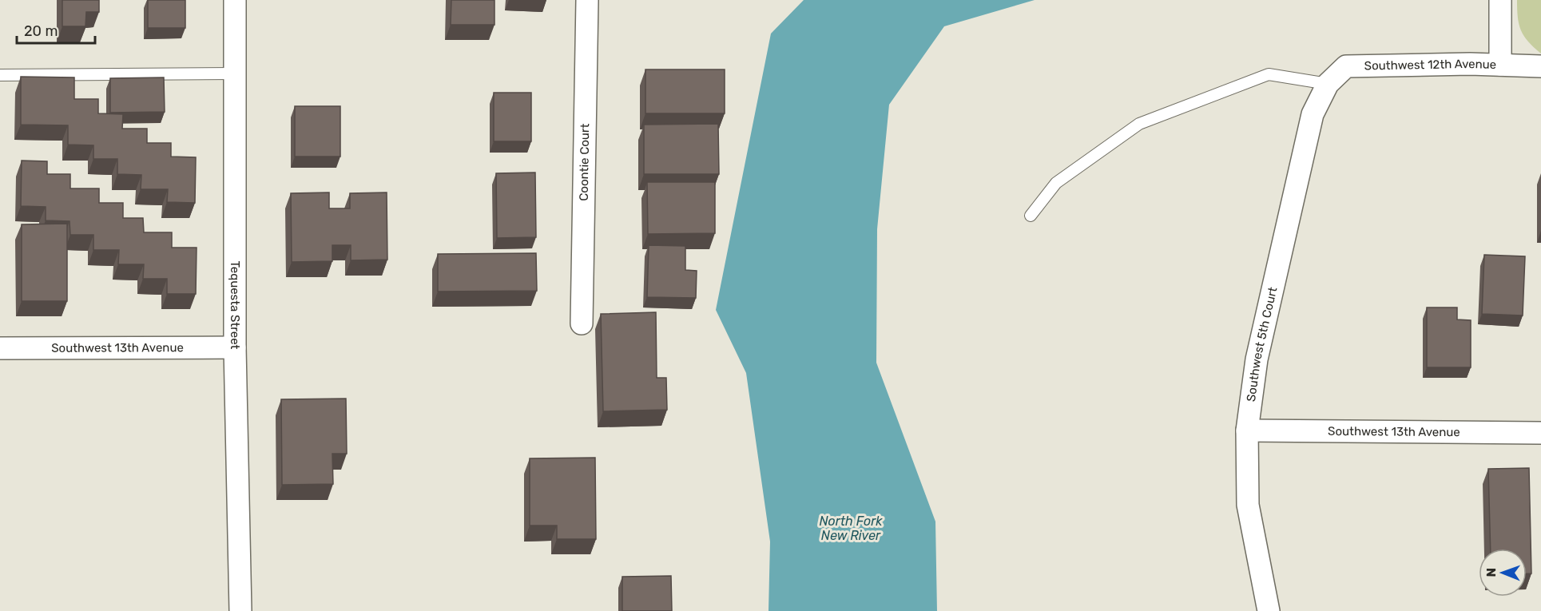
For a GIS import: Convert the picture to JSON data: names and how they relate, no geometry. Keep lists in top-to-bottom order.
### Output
{
  "streets": {
    "street": [
      "Southwest 12th Avenue",
      "Coontie Court",
      "Tequesta Street",
      "Southwest 5th Court",
      "Southwest 13th Avenue"
    ]
  },
  "crossings": [
    ["Southwest 12th Avenue", "Southwest 5th Court"],
    ["Tequesta Street", "Southwest 13th Avenue"],
    ["Southwest 5th Court", "Southwest 13th Avenue"]
  ],
  "water": ["North Fork New River"],
  "scale_bar": "20 m",
  "north": "left"
}
